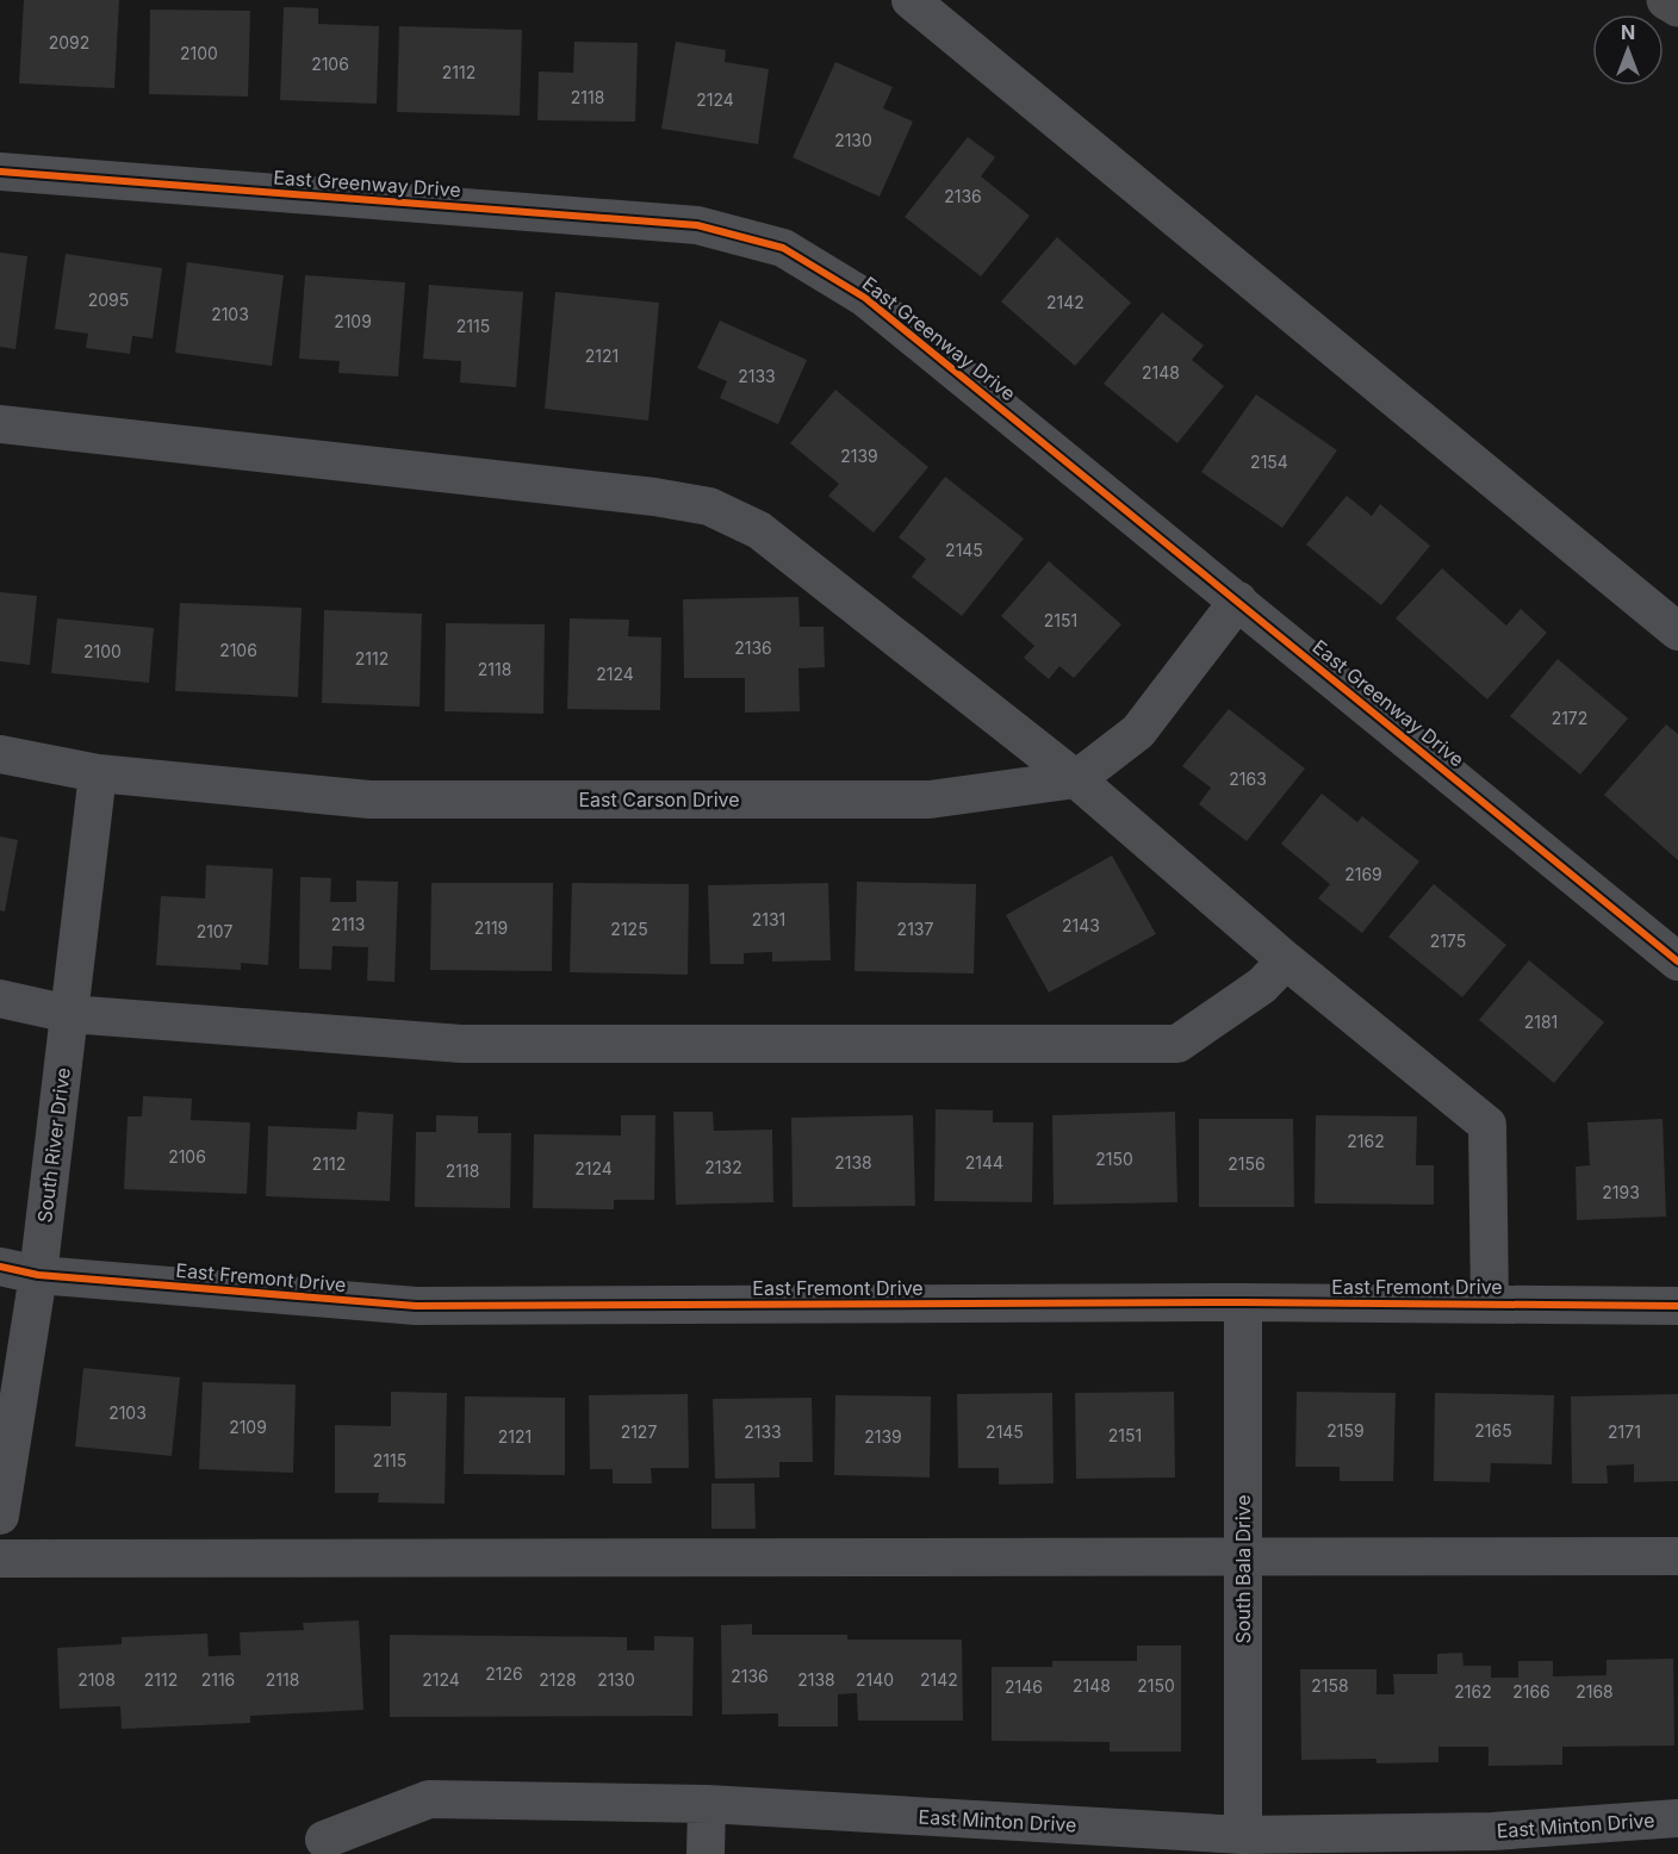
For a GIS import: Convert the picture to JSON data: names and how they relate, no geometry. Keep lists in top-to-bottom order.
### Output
{
  "streets": {
    "street": [
      "East Greenway Drive",
      "East Carson Drive",
      "South River Drive",
      "East Fremont Drive",
      "South Bala Drive",
      "East Minton Drive"
    ]
  },
  "crossings": [
    ["East Greenway Drive", "East Carson Drive"],
    ["East Carson Drive", "South River Drive"],
    ["South River Drive", "East Fremont Drive"],
    ["East Fremont Drive", "South Bala Drive"],
    ["South Bala Drive", "East Minton Drive"]
  ],
  "house_numbers": [
    "2092",
    "2100",
    "2106",
    "2112",
    "2118",
    "2124",
    "2130",
    "2136",
    "2095",
    "2142",
    "2103",
    "2109",
    "2115",
    "2121",
    "2148",
    "2133",
    "2139",
    "2154",
    "2145",
    "2151",
    "2136",
    "2106",
    "2100",
    "2112",
    "2118",
    "2124",
    "2172",
    "2163",
    "2169",
    "2131",
    "2113",
    "2143",
    "2119",
    "2125",
    "2137",
    "2107",
    "2175",
    "2181",
    "2162",
    "2106",
    "2150",
    "2138",
    "2144",
    "2112",
    "2156",
    "2132",
    "2124",
    "2118",
    "2193",
    "2103",
    "2109",
    "2159",
    "2165",
    "2127",
    "2133",
    "2145",
    "2171",
    "2151",
    "2121",
    "2139",
    "2115",
    "2126",
    "2136",
    "2108",
    "2112",
    "2116",
    "2118",
    "2124",
    "2128",
    "2130",
    "2138",
    "2140",
    "2142",
    "2148",
    "2150",
    "2158",
    "2146",
    "2162",
    "2166",
    "2168"
  ],
  "north": "top"
}
